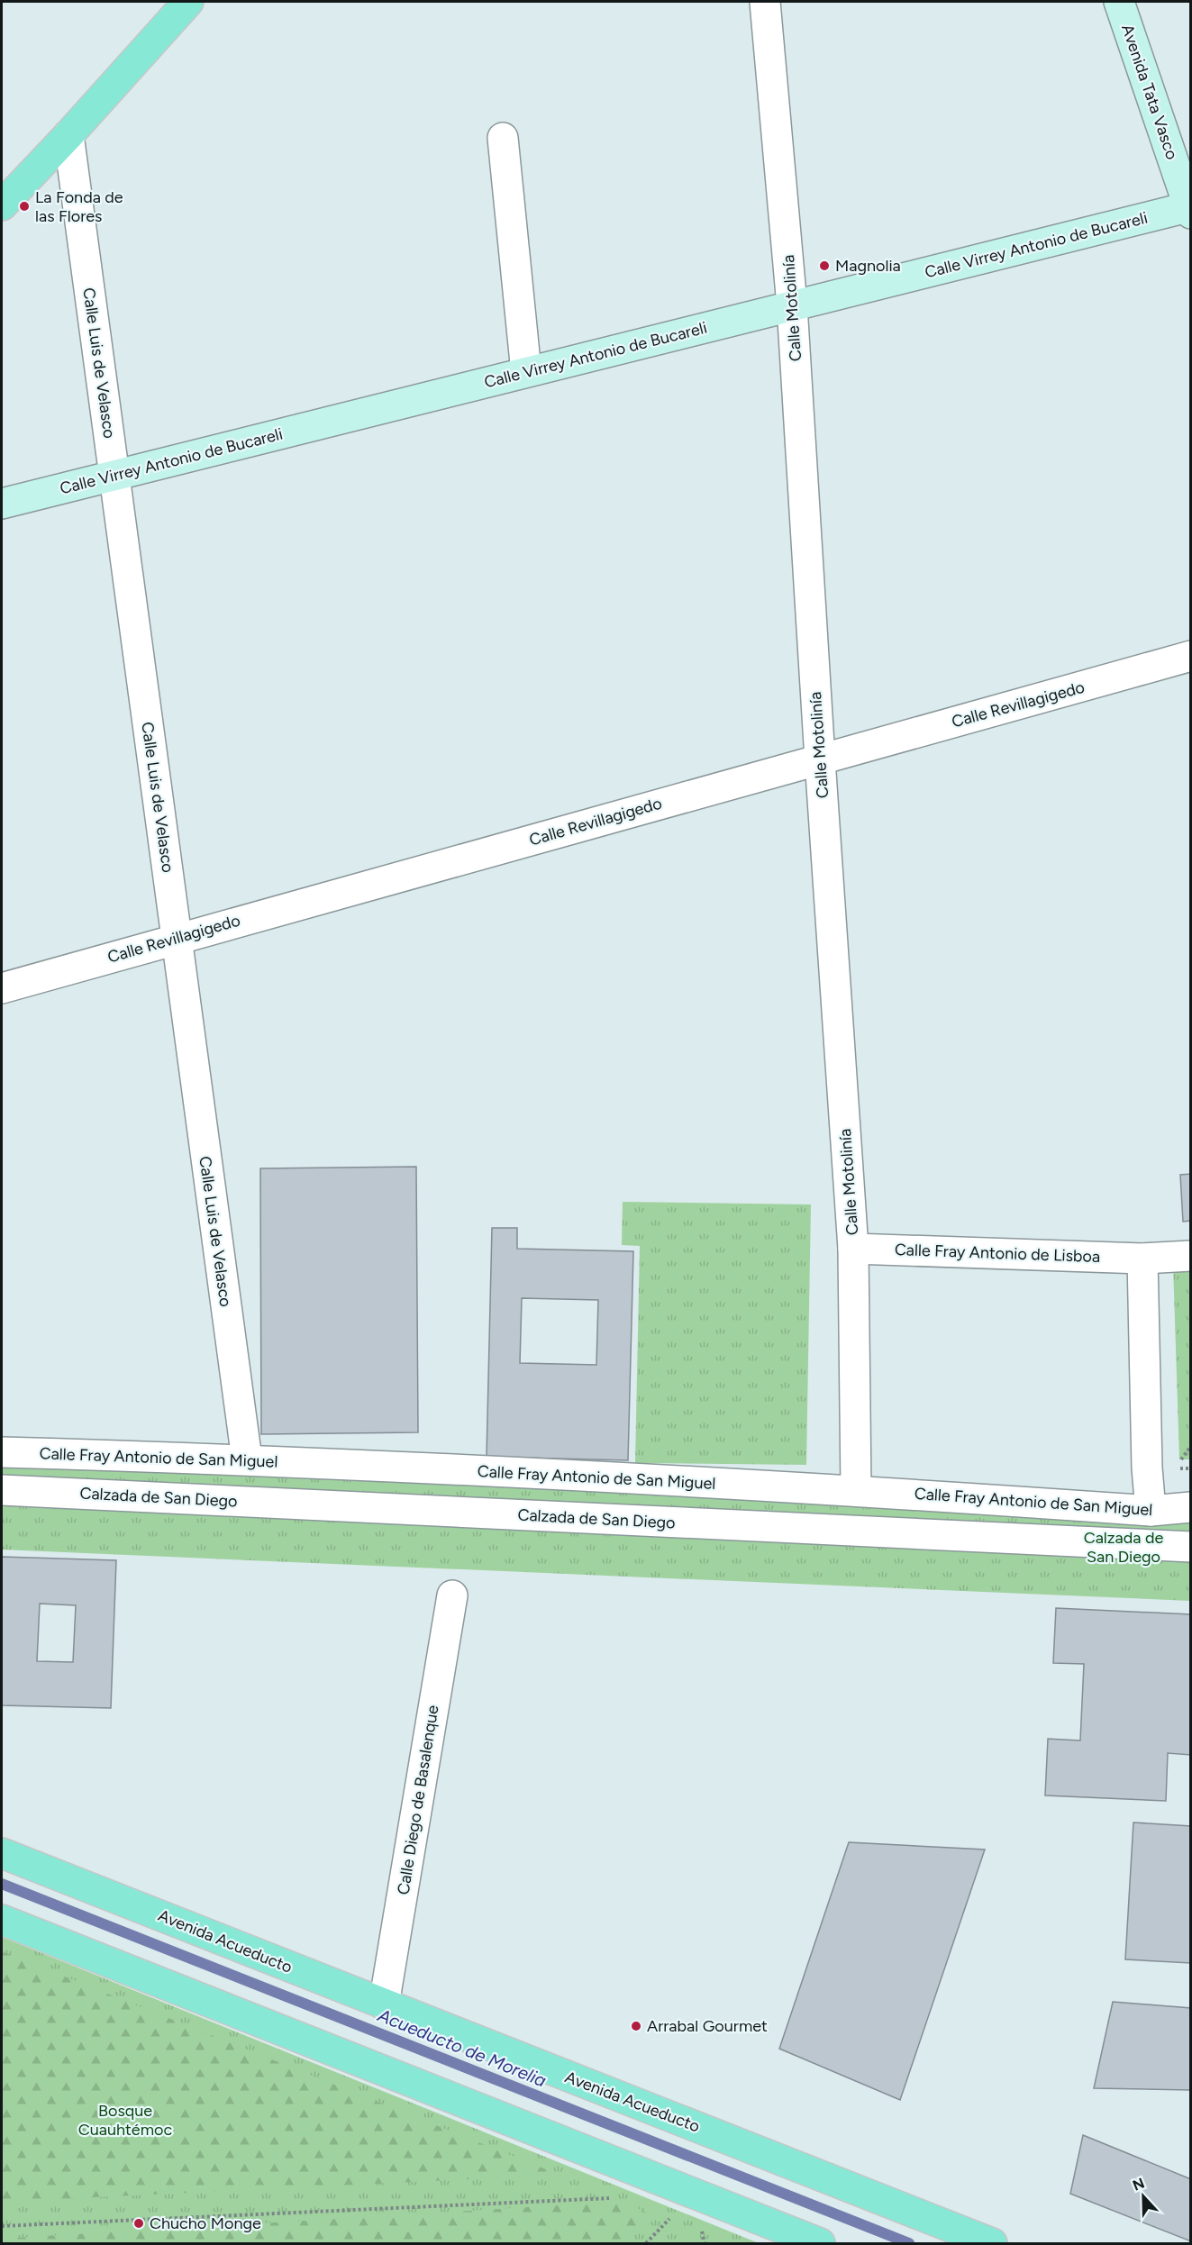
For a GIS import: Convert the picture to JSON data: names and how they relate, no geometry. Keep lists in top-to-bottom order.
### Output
{
  "streets": {
    "main road": ["Avenida Acueducto"],
    "street": [
      "Avenida Tata Vasco",
      "Calle Virrey Antonio de Bucareli",
      "Calle Motolinía",
      "Calle Luis de Velasco",
      "Calle Revillagigedo",
      "Calle Fray Antonio de Lisboa",
      "Calle Fray Antonio de San Miguel",
      "Calzada de San Diego",
      "Calle Diego de Basalenque"
    ]
  },
  "crossings": [
    ["Avenida Tata Vasco", "Calle Virrey Antonio de Bucareli"],
    ["Calle Virrey Antonio de Bucareli", "Calle Motolinía"],
    ["Calle Virrey Antonio de Bucareli", "Calle Luis de Velasco"],
    ["Calle Motolinía", "Calle Revillagigedo"],
    ["Calle Motolinía", "Calle Fray Antonio de Lisboa"],
    ["Calle Motolinía", "Calle Fray Antonio de San Miguel"],
    ["Calle Luis de Velasco", "Calle Revillagigedo"],
    ["Calle Luis de Velasco", "Calle Fray Antonio de San Miguel"],
    ["Calle Diego de Basalenque", "Avenida Acueducto"]
  ],
  "water": ["Acueducto de Morelia"],
  "parks": ["Calzada de San Diego", "Bosque Cuauhtémoc"],
  "places": [
    "La Fonda de las Flores",
    "Magnolia",
    "Arrabal Gourmet",
    "Chucho Monge"
  ],
  "north": "top"
}
